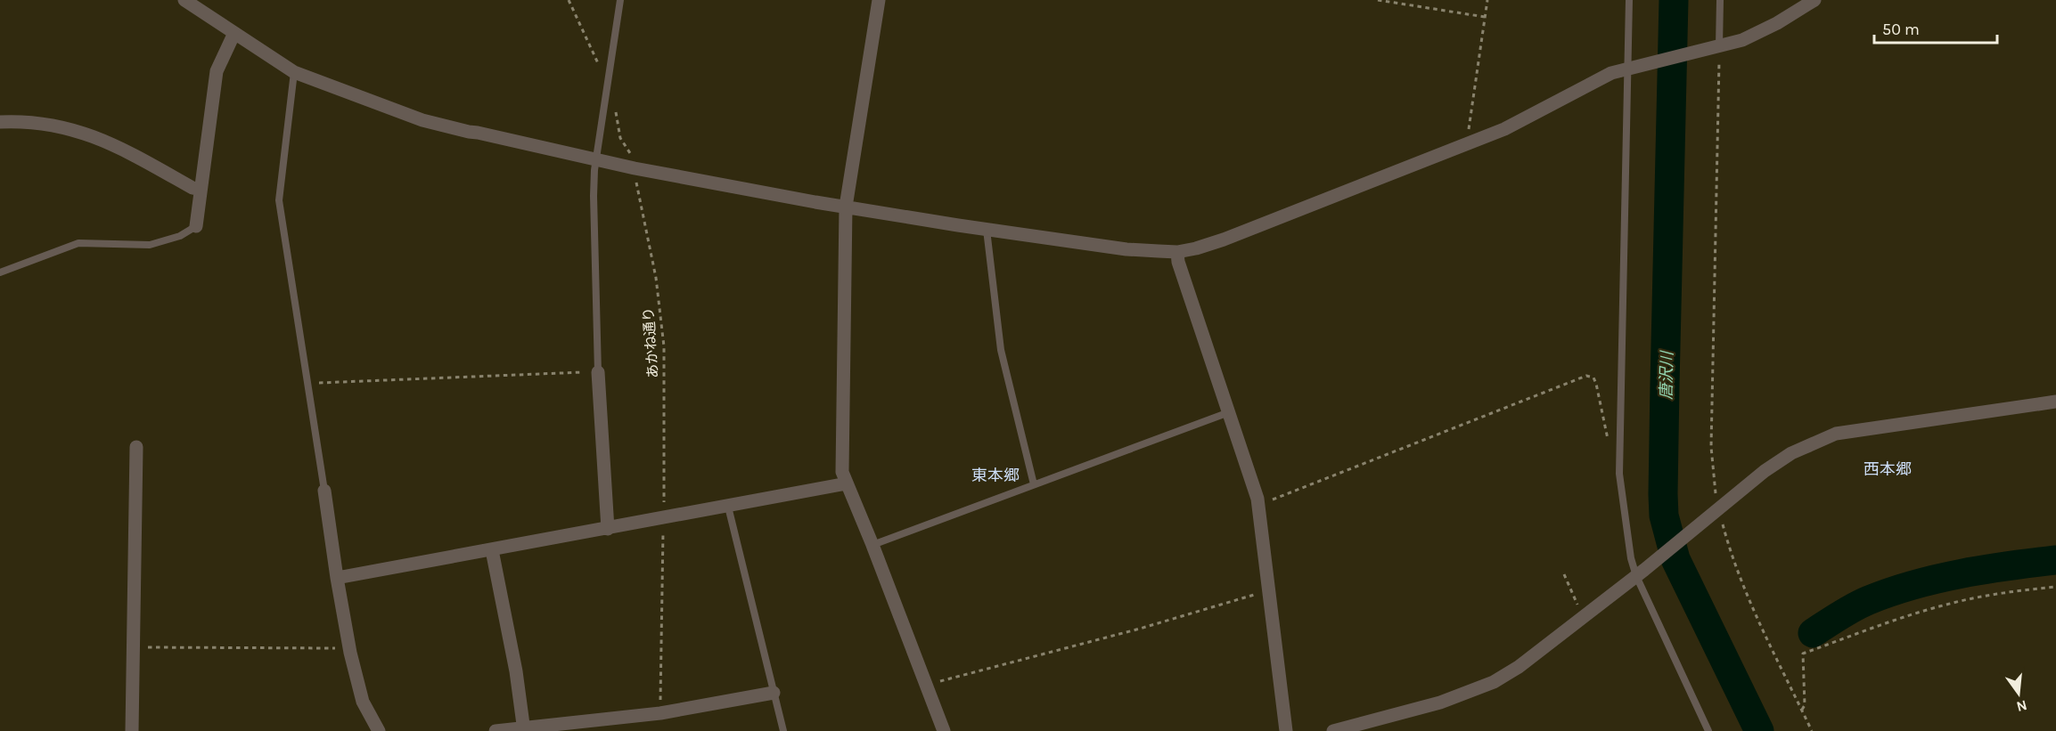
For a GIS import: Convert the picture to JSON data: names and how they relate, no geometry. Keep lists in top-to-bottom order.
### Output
{
  "streets": {
    "path": ["あかね通り"]
  },
  "districts": ["西本郷", "東本郷"],
  "water": ["唐沢川"],
  "scale_bar": "50 m",
  "north": "bottom"
}
